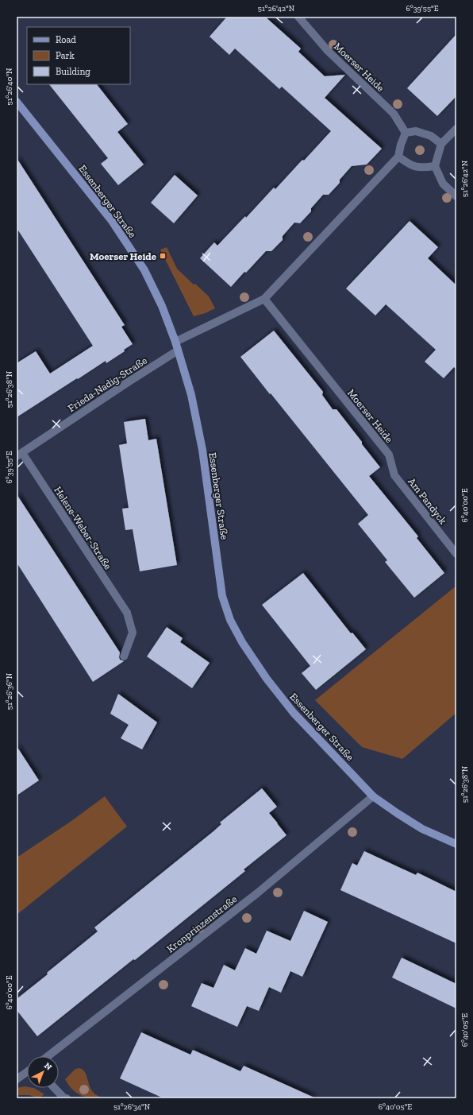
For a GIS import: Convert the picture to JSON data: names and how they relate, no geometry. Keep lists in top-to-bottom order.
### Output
{
  "streets": {
    "street": [
      "Moerser Heide",
      "Essenberger Straße",
      "Frieda-Nadig-Straße",
      "Am Pandyck",
      "Helene-Weber-Straße",
      "Kronprinzenstraße"
    ]
  },
  "crossings": [
    ["Moerser Heide", "Am Pandyck"],
    ["Essenberger Straße", "Frieda-Nadig-Straße"],
    ["Essenberger Straße", "Kronprinzenstraße"],
    ["Frieda-Nadig-Straße", "Helene-Weber-Straße"]
  ],
  "places": {
    "transit": ["Moerser Heide"]
  },
  "legend": ["Road", "Park", "Building"],
  "north": "top right",
  "coordinates": [
    "51°26'42\"N",
    "6°39'55\"E",
    "51°26'40\"N",
    "51°26'38\"N",
    "6°40'00\"E",
    "51°26'36\"N",
    "6°40'05\"E",
    "51°26'34\"N"
  ]
}
